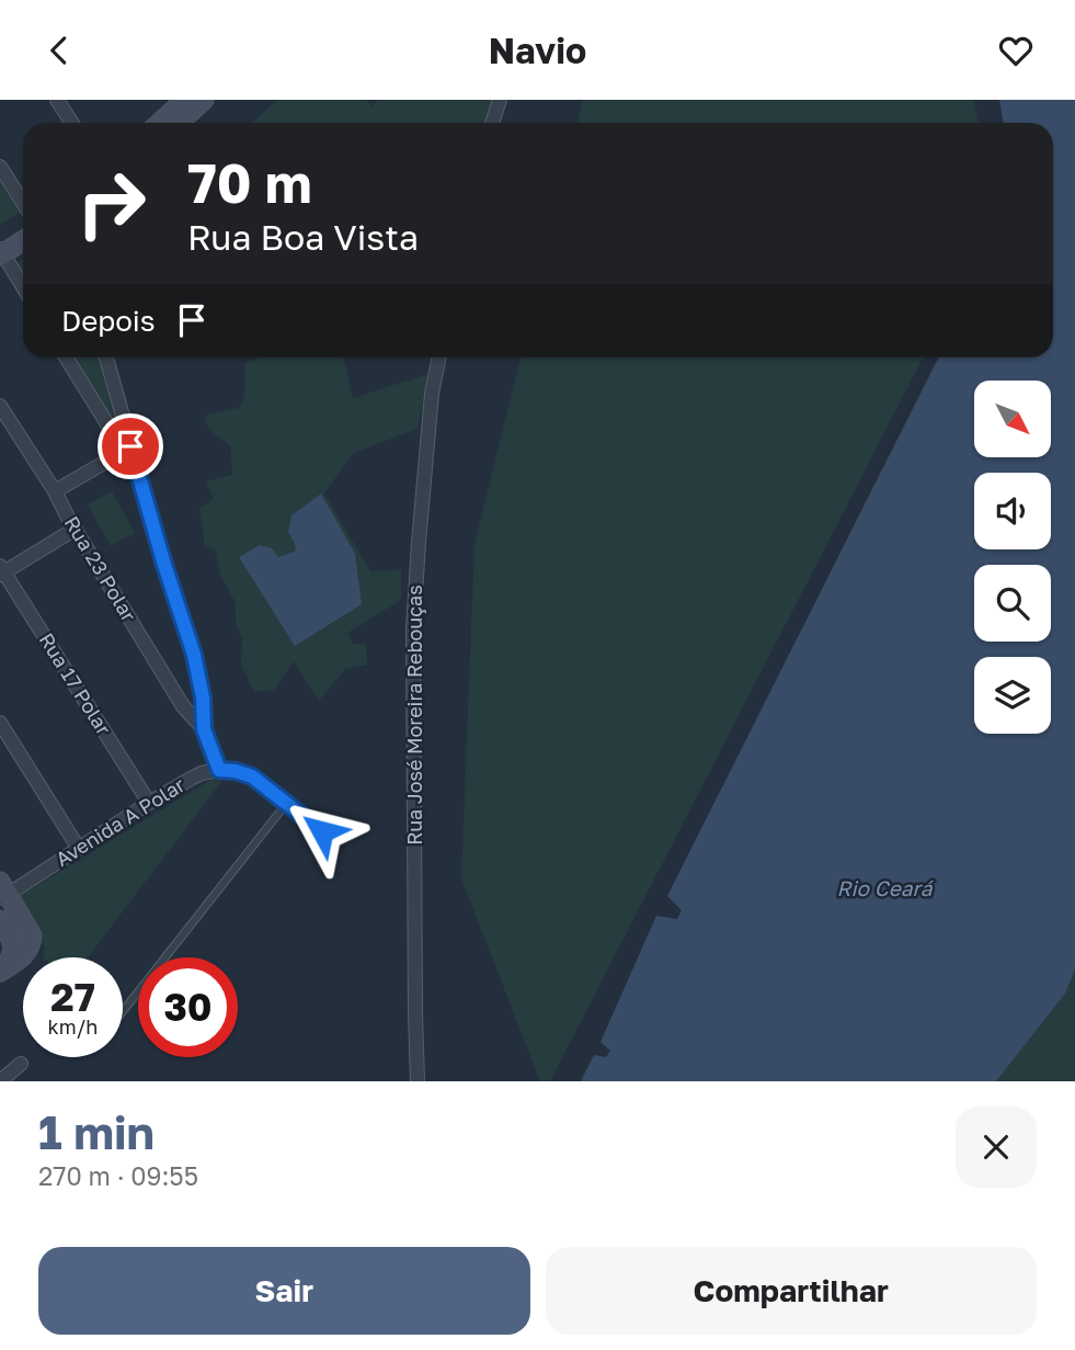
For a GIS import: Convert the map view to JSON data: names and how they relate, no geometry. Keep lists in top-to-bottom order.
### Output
{
  "streets": {
    "street": [
      "Rua 23 Polar",
      "Rua 17 Polar",
      "Rua José Moreira Rebouças",
      "Avenida A Polar"
    ]
  },
  "crossings": [
    ["Rua 17 Polar", "Avenida A Polar"]
  ],
  "water": ["Rio Ceará"],
  "north": "bottom right",
  "page": {
    "header": "Navio",
    "turn": ["70 m", "Rua Boa Vista"],
    "then": "Depois",
    "speed": "27 km/h",
    "limit": "30",
    "heading": ["1 min", "270 m · 09:55"],
    "buttons": ["Sair", "Compartilhar"]
  }
}
